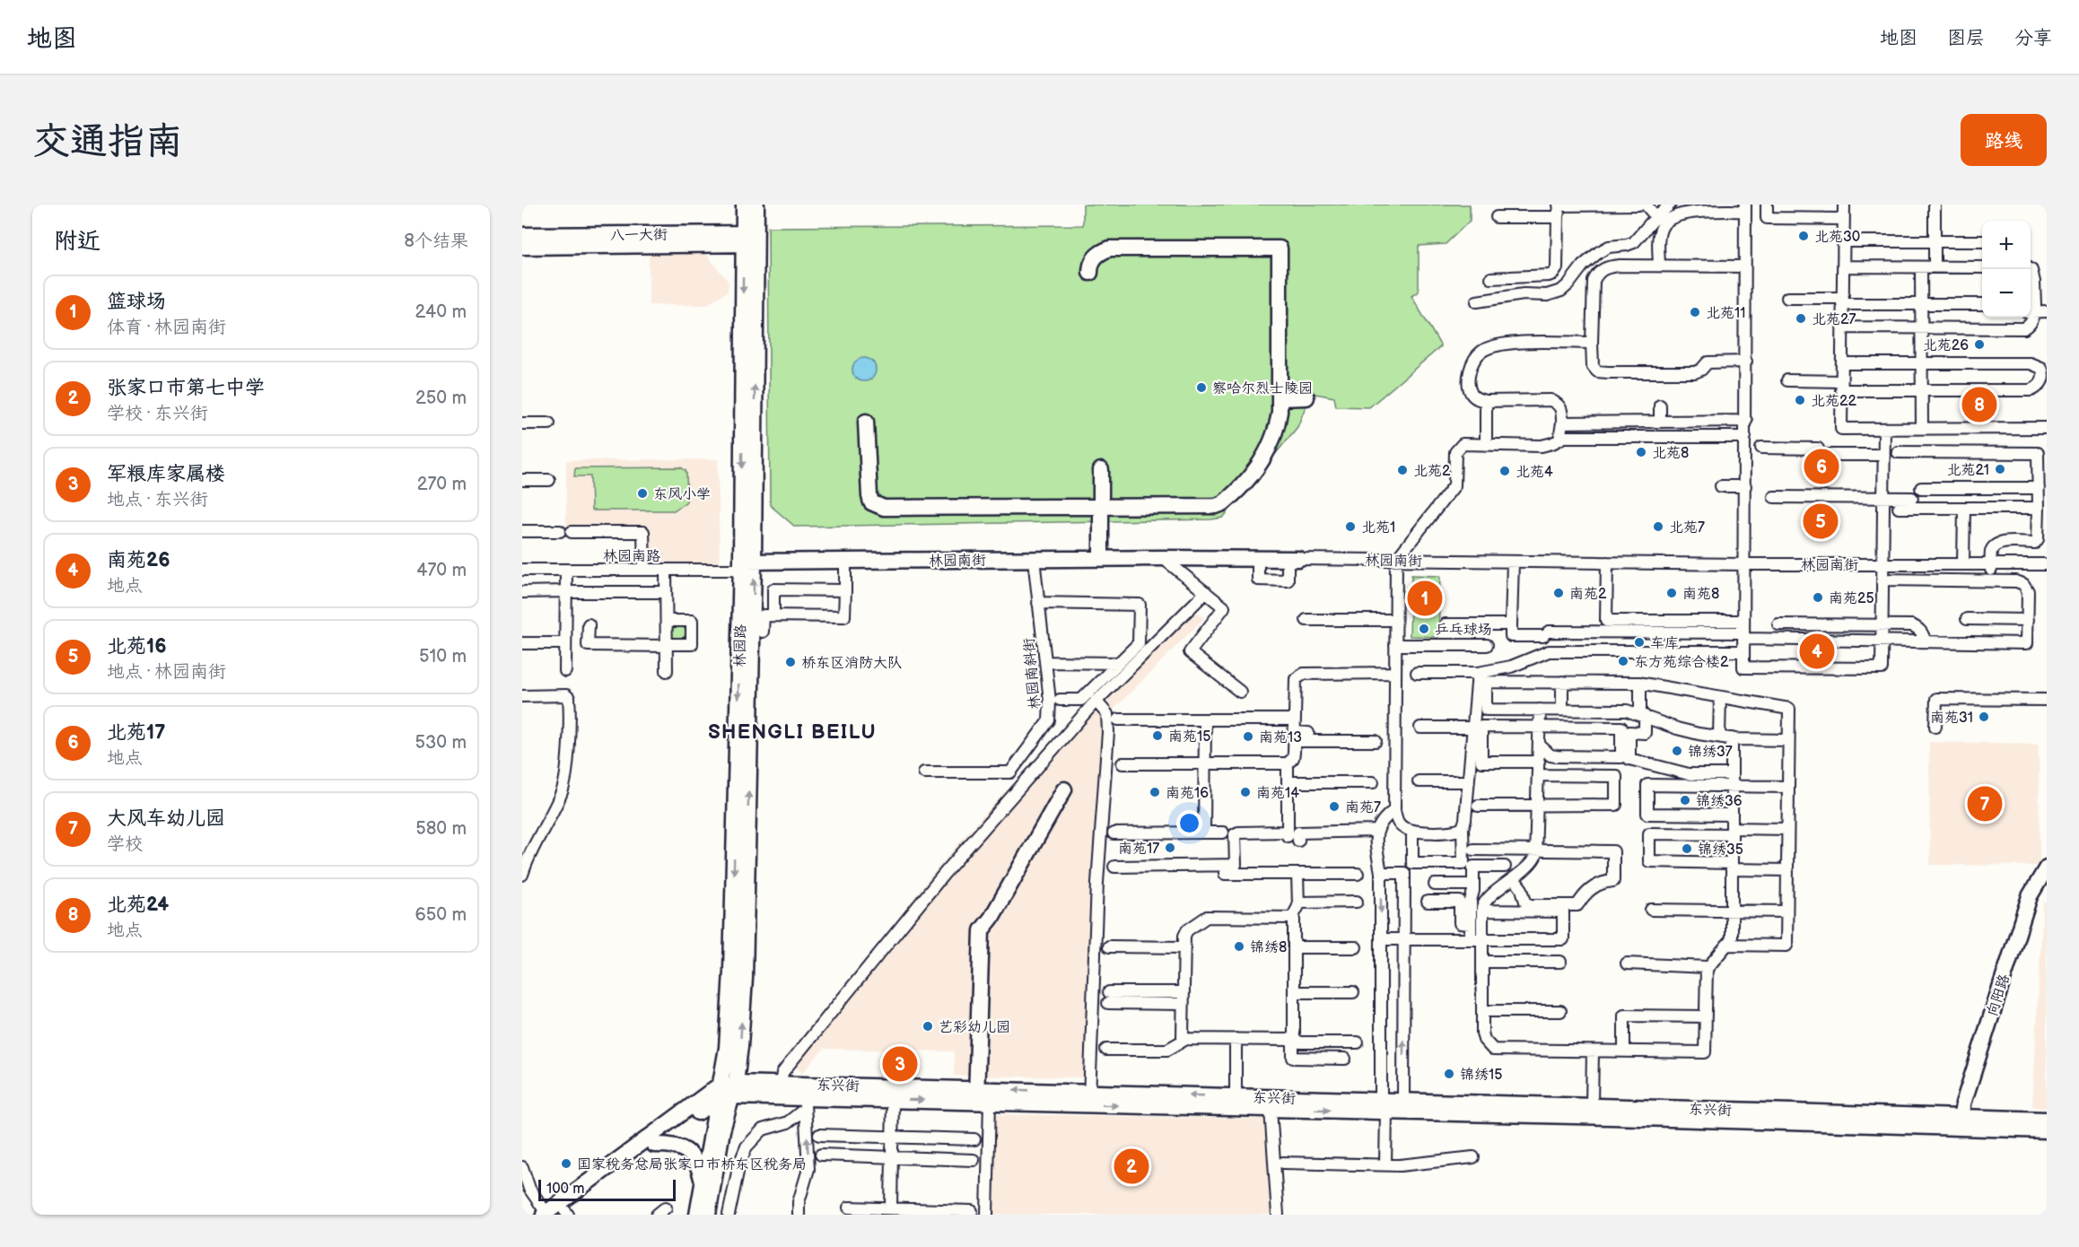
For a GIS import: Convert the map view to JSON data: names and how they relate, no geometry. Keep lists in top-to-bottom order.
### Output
{
  "streets": {
    "main road": [
      "八一大街",
      "林园南街",
      "林园路",
      "向阳路",
      "东兴街"
    ],
    "street": ["林园南路", "林园南斜街"]
  },
  "crossings": [
    ["八一大街", "林园路"],
    ["林园南路", "林园南街"],
    ["林园南路", "林园路"],
    ["林园南街", "林园路"],
    ["林园南街", "林园南斜街"],
    ["林园路", "东兴街"],
    ["向阳路", "东兴街"]
  ],
  "districts": ["SHENGLI BEILU"],
  "places": [
    "北苑30",
    "北苑11",
    "北苑27",
    "北苑26",
    "察哈尔烈士陵园",
    "北苑22",
    "北苑8",
    "北苑21",
    "北苑2",
    "北苑4",
    "东风小学",
    "北苑1",
    "北苑7",
    "南苑2",
    "南苑8",
    "南苑25",
    "乒乓球场",
    "车库",
    "东方苑综合楼2",
    "桥东区消防大队",
    "南苑31",
    "南苑15",
    "南苑13",
    "锦绣37",
    "南苑16",
    "南苑14",
    "锦绣36",
    "南苑7",
    "南苑17",
    "锦绣35",
    "锦绣8",
    "艺彩幼儿园",
    "锦绣15",
    "国家税务总局张家口市桥东区税务局"
  ],
  "scale_bar": "100 m",
  "page": {
    "header": "地图",
    "nav": ["地图", "图层", "分享"],
    "buttons": "路线",
    "title": "交通指南",
    "heading": ["附近", "8个结果"],
    "map_buttons": ["+", "−"],
    "list": [
      {
        "mark": "1",
        "name": "篮球场",
        "note": "体育 · 林园南街",
        "value": "240 m"
      },
      {
        "mark": "2",
        "name": "张家口市第七中学",
        "note": "学校 · 东兴街",
        "value": "250 m"
      },
      {
        "mark": "3",
        "name": "军粮库家属楼",
        "note": "地点 · 东兴街",
        "value": "270 m"
      },
      {
        "mark": "4",
        "name": "南苑26",
        "note": "地点",
        "value": "470 m"
      },
      {
        "mark": "5",
        "name": "北苑16",
        "note": "地点 · 林园南街",
        "value": "510 m"
      },
      {
        "mark": "6",
        "name": "北苑17",
        "note": "地点",
        "value": "530 m"
      },
      {
        "mark": "7",
        "name": "大风车幼儿园",
        "note": "学校",
        "value": "580 m"
      },
      {
        "mark": "8",
        "name": "北苑24",
        "note": "地点",
        "value": "650 m"
      }
    ],
    "pins": [
      "8",
      "6",
      "5",
      "1",
      "4",
      "7",
      "3",
      "2"
    ],
    "scale": "100 m"
  }
}
